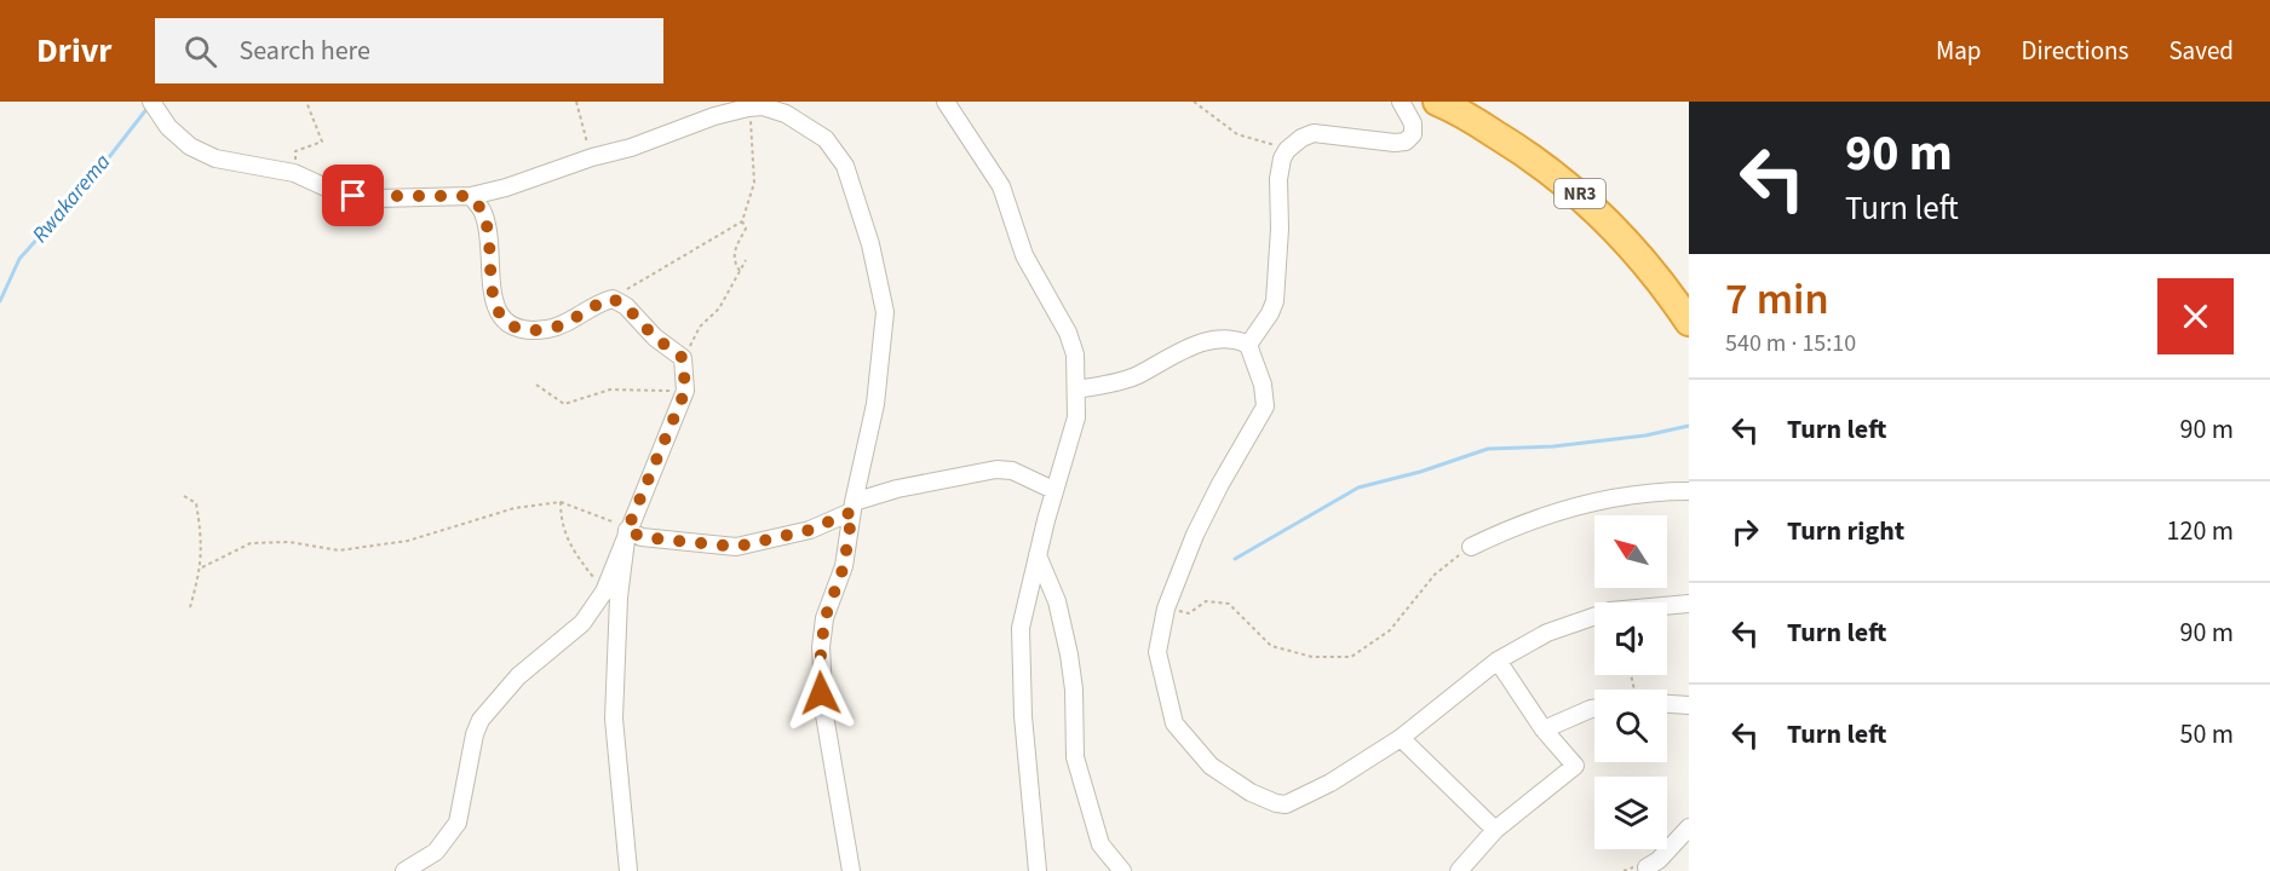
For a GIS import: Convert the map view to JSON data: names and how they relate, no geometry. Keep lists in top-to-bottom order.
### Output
{
  "streets": {
    "highway": ["NR3"]
  },
  "water": ["Rwakarema"],
  "north": "top left",
  "page": {
    "header": "Drivr",
    "search": "Search here",
    "nav": ["Map", "Directions", "Saved"],
    "turn": ["90 m", "Turn left"],
    "heading": ["7 min", "540 m · 15:10"],
    "list": [
      {
        "name": "Turn left",
        "value": "90 m"
      },
      {
        "name": "Turn right",
        "value": "120 m"
      },
      {
        "name": "Turn left",
        "value": "90 m"
      },
      {
        "name": "Turn left",
        "value": "50 m"
      }
    ]
  }
}
